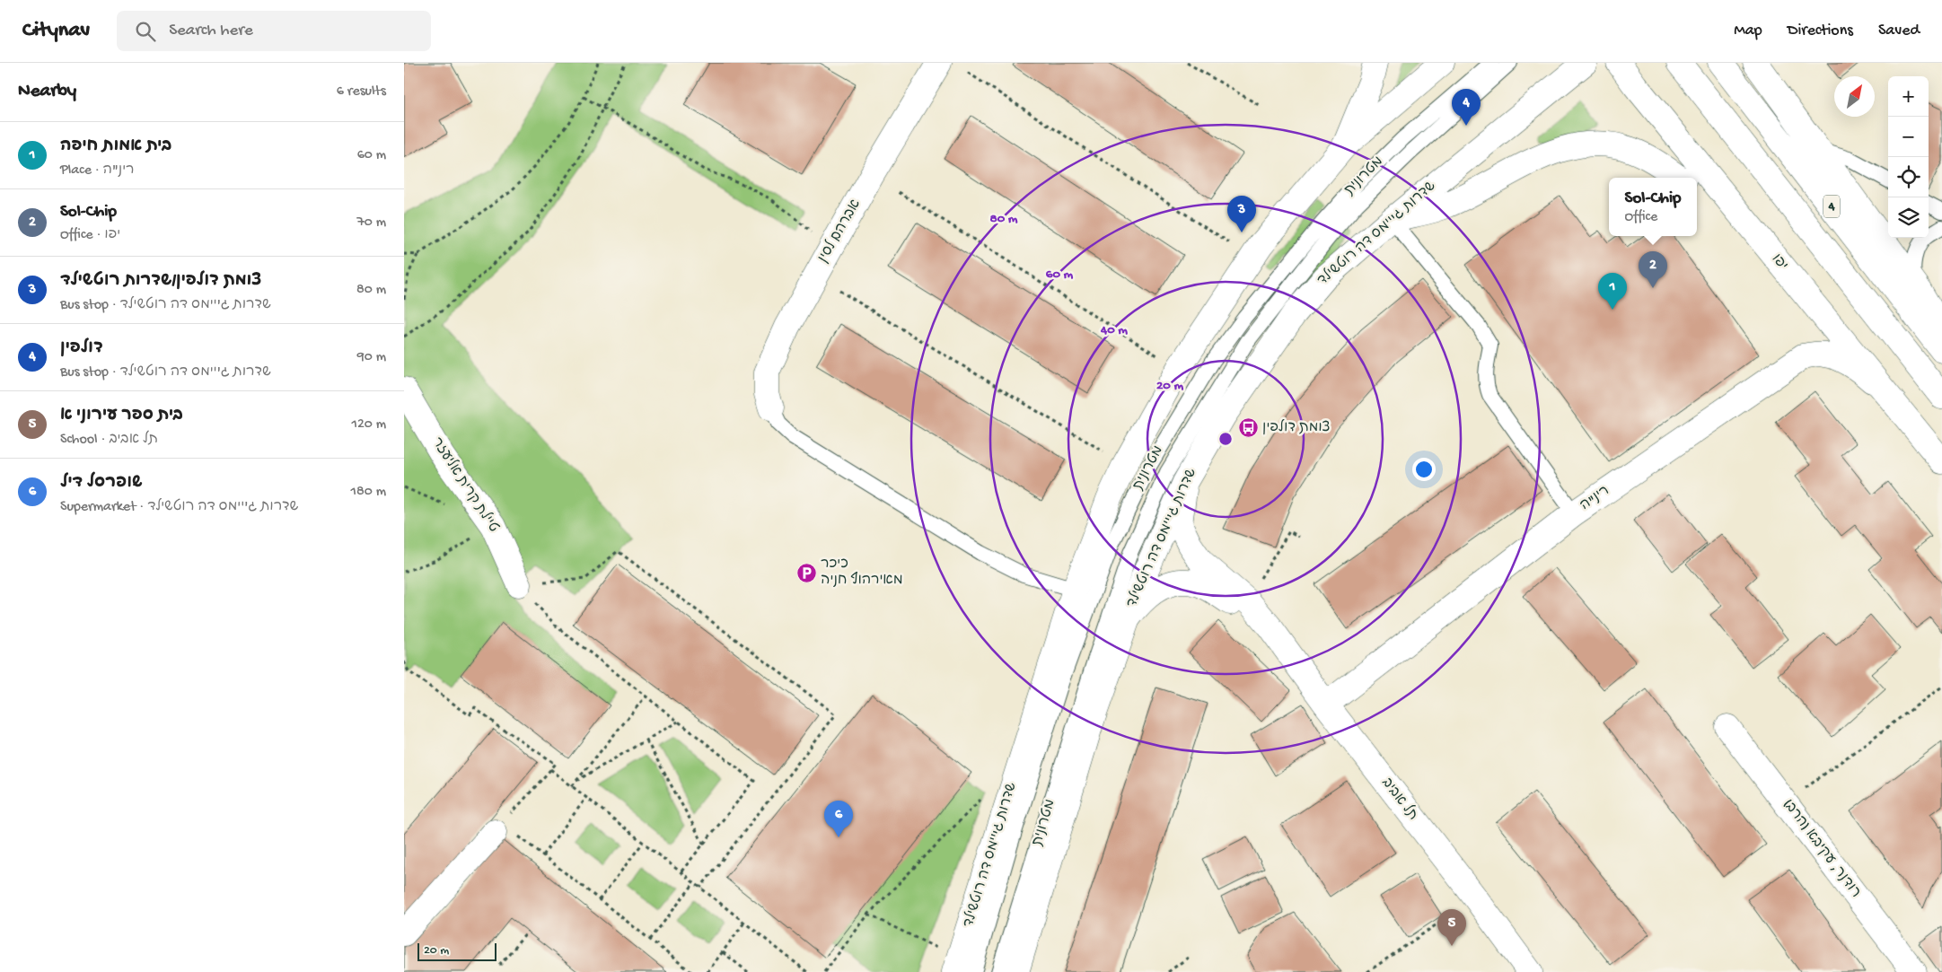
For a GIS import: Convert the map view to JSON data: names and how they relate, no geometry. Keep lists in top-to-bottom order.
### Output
{
  "streets": {
    "main road": [
      "4",
      "אברהם לסין",
      "שדרות ג'יימס דה רוטשילד",
      "יפו",
      "טיילת קרית אליעזר",
      "רינ\"ה",
      "תל אביב",
      "רודנר, עקיבא (הרב)"
    ],
    "lane": ["מטרונית"]
  },
  "crossings": [
    ["שדרות ג'יימס דה רוטשילד", "תל אביב"],
    ["יפו", "רינ\"ה"],
    ["רינ\"ה", "תל אביב"]
  ],
  "places": {
    "bus stop": ["צומת דולפין"],
    "parking": ["כיכר מאירהוף חניה"]
  },
  "scale_bar": "20 m",
  "north": "top right",
  "page": {
    "header": "Citynav",
    "search": "Search here",
    "nav": ["Map", "Directions", "Saved"],
    "heading": ["Nearby", "6 results"],
    "map_buttons": ["+", "−"],
    "pins": [
      "4",
      "3",
      "2",
      "1",
      "6",
      "5"
    ],
    "list": [
      {
        "mark": "1",
        "name": "בית אמות חיפה",
        "note": "Place · רינ\"ה",
        "value": "60 m"
      },
      {
        "mark": "2",
        "name": "Sol-Chip",
        "note": "Office · יפו",
        "value": "70 m"
      },
      {
        "mark": "3",
        "name": "צומת דולפין/שדרות רוטשילד",
        "note": "Bus stop · שדרות ג'יימס דה רוטשילד",
        "value": "80 m"
      },
      {
        "mark": "4",
        "name": "דולפין",
        "note": "Bus stop · שדרות ג'יימס דה רוטשילד",
        "value": "90 m"
      },
      {
        "mark": "5",
        "name": "בית ספר עירוני א",
        "note": "School · תל אביב",
        "value": "120 m"
      },
      {
        "mark": "6",
        "name": "שופרסל דיל",
        "note": "Supermarket · שדרות ג'יימס דה רוטשילד",
        "value": "180 m"
      }
    ],
    "popup": ["Sol-Chip", "Office"],
    "scale": "20 m"
  },
  "rings": [
    "80 m",
    "60 m",
    "40 m",
    "20 m"
  ]
}
